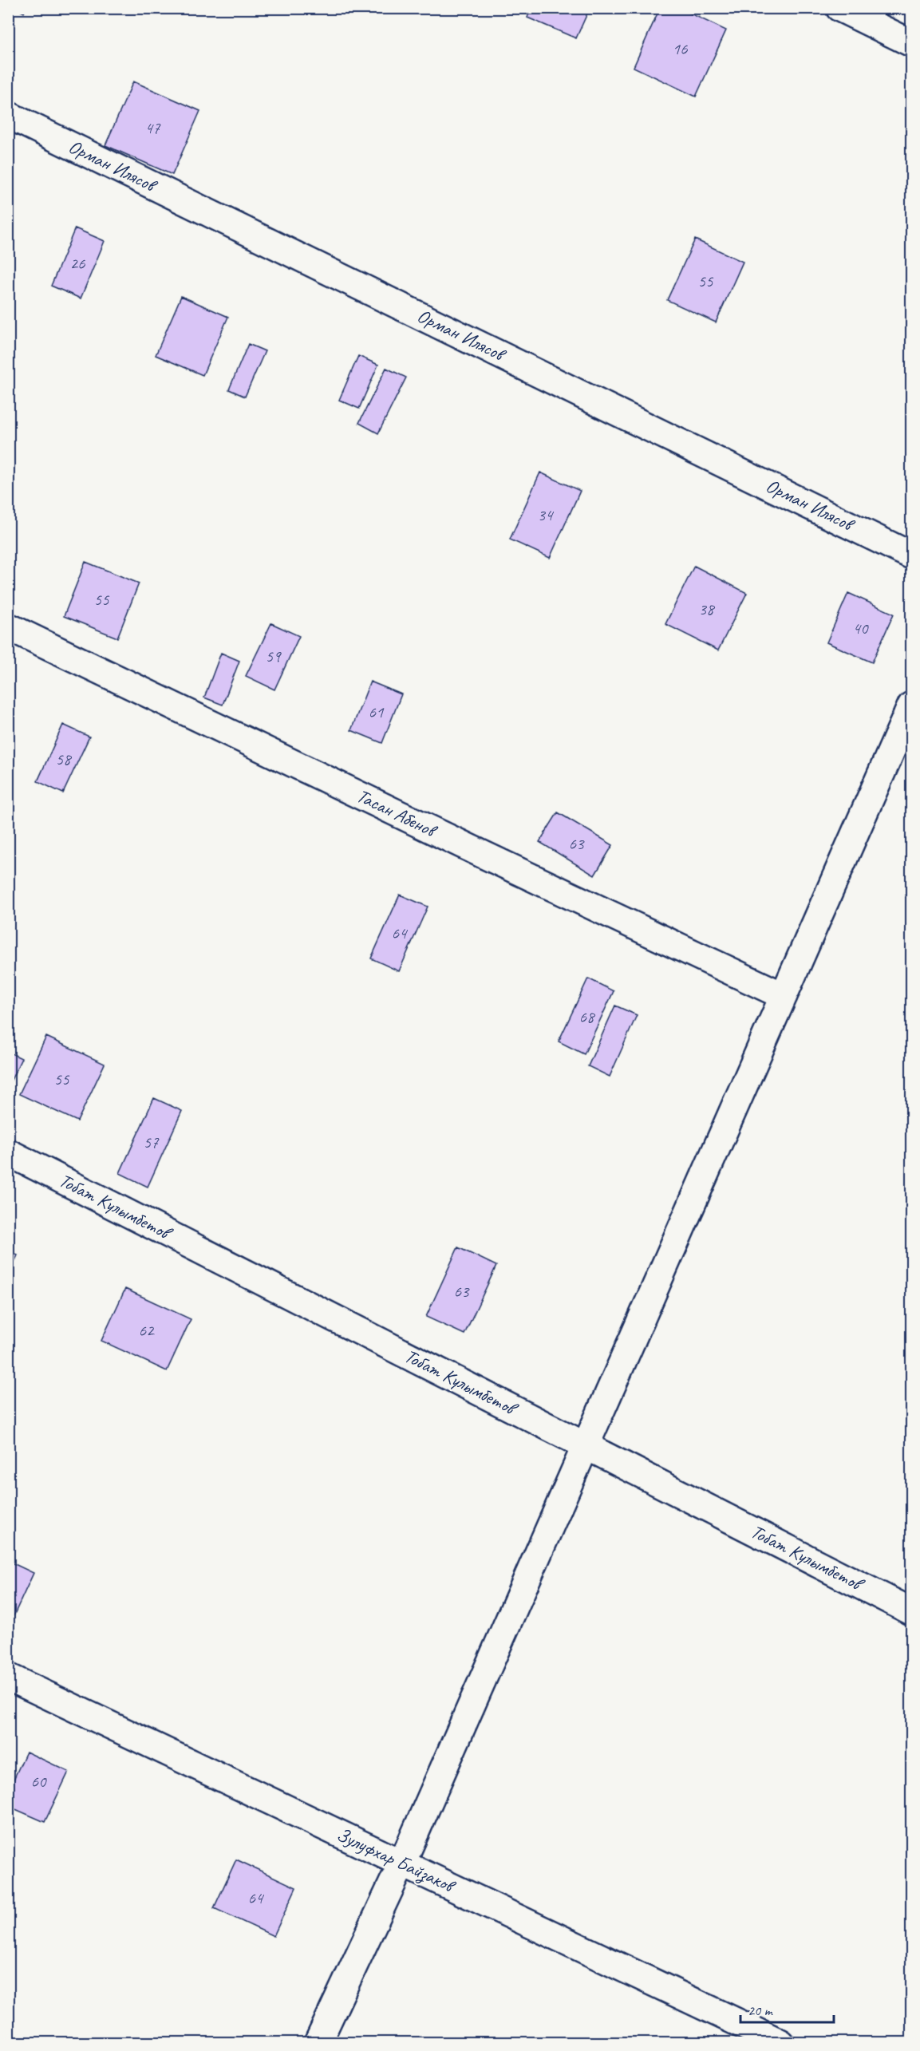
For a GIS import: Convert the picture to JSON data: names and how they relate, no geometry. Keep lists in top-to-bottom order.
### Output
{
  "streets": {
    "street": [
      "Орман Илясов",
      "Тасан Абенов",
      "Тобат Кулымбетов",
      "Зулуфхар Байзаков"
    ]
  },
  "house_numbers": [
    "16",
    "47",
    "26",
    "55",
    "34",
    "55",
    "38",
    "40",
    "59",
    "61",
    "58",
    "63",
    "64",
    "68",
    "55",
    "57",
    "63",
    "62",
    "60",
    "64"
  ],
  "scale_bar": "20 m"
}
